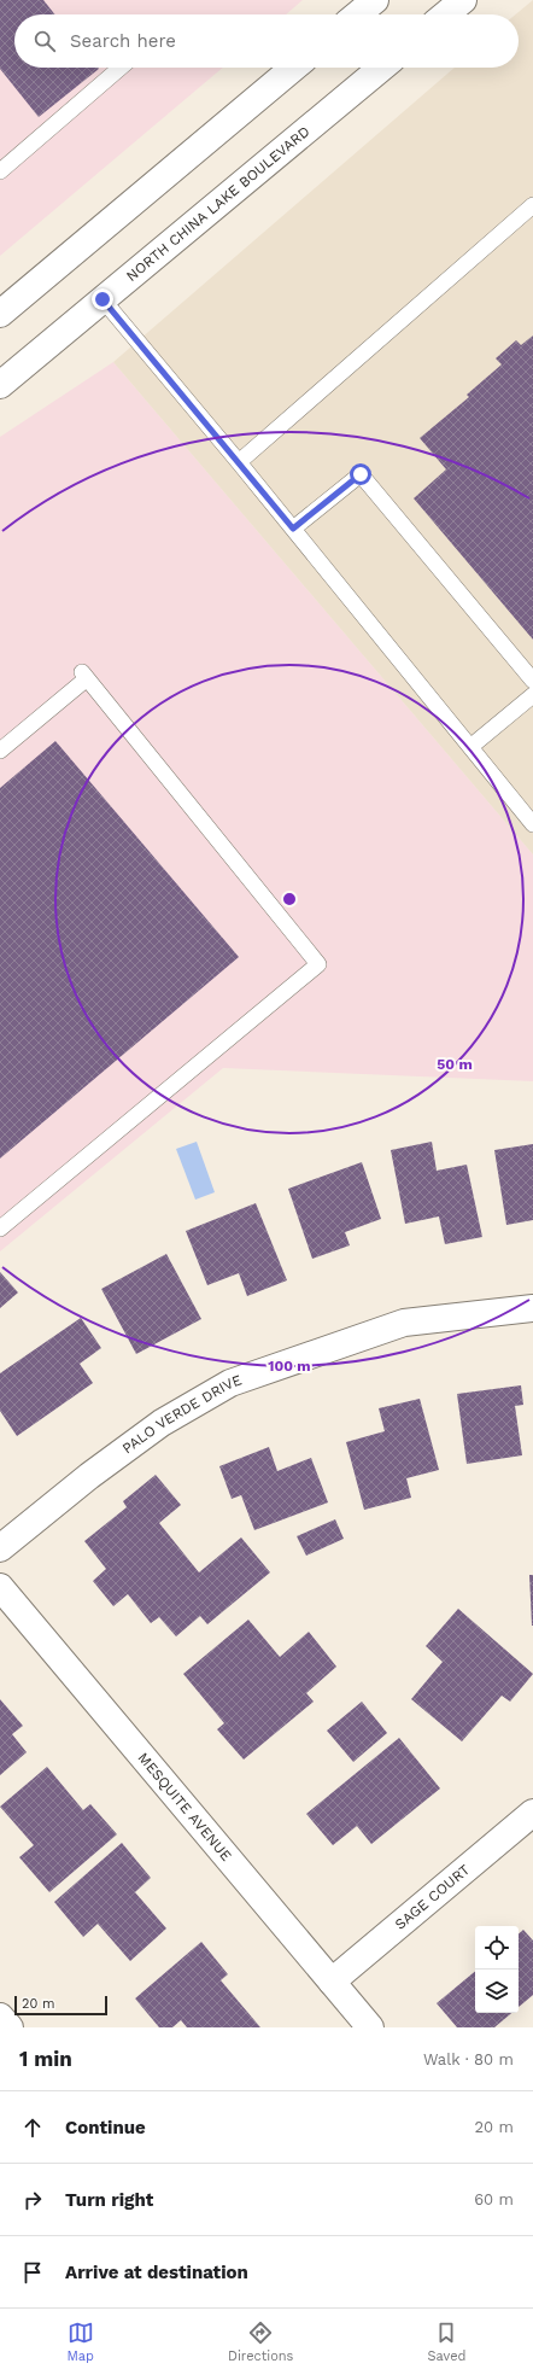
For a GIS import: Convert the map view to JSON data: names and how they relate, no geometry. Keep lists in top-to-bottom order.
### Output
{
  "streets": {
    "street": [
      "NORTH CHINA LAKE BOULEVARD",
      "PALO VERDE DRIVE",
      "MESQUITE AVENUE",
      "SAGE COURT"
    ]
  },
  "crossings": [
    ["MESQUITE AVENUE", "SAGE COURT"]
  ],
  "scale_bar": "20 m",
  "page": {
    "search": "Search here",
    "scale": "20 m",
    "heading": ["1 min", "Walk · 80 m"],
    "list": [
      ["Continue", "20 m"],
      ["Turn right", "60 m"],
      "Arrive at destination"
    ],
    "nav": ["Map", "Directions", "Saved"]
  },
  "rings": ["50 m", "100 m"]
}
